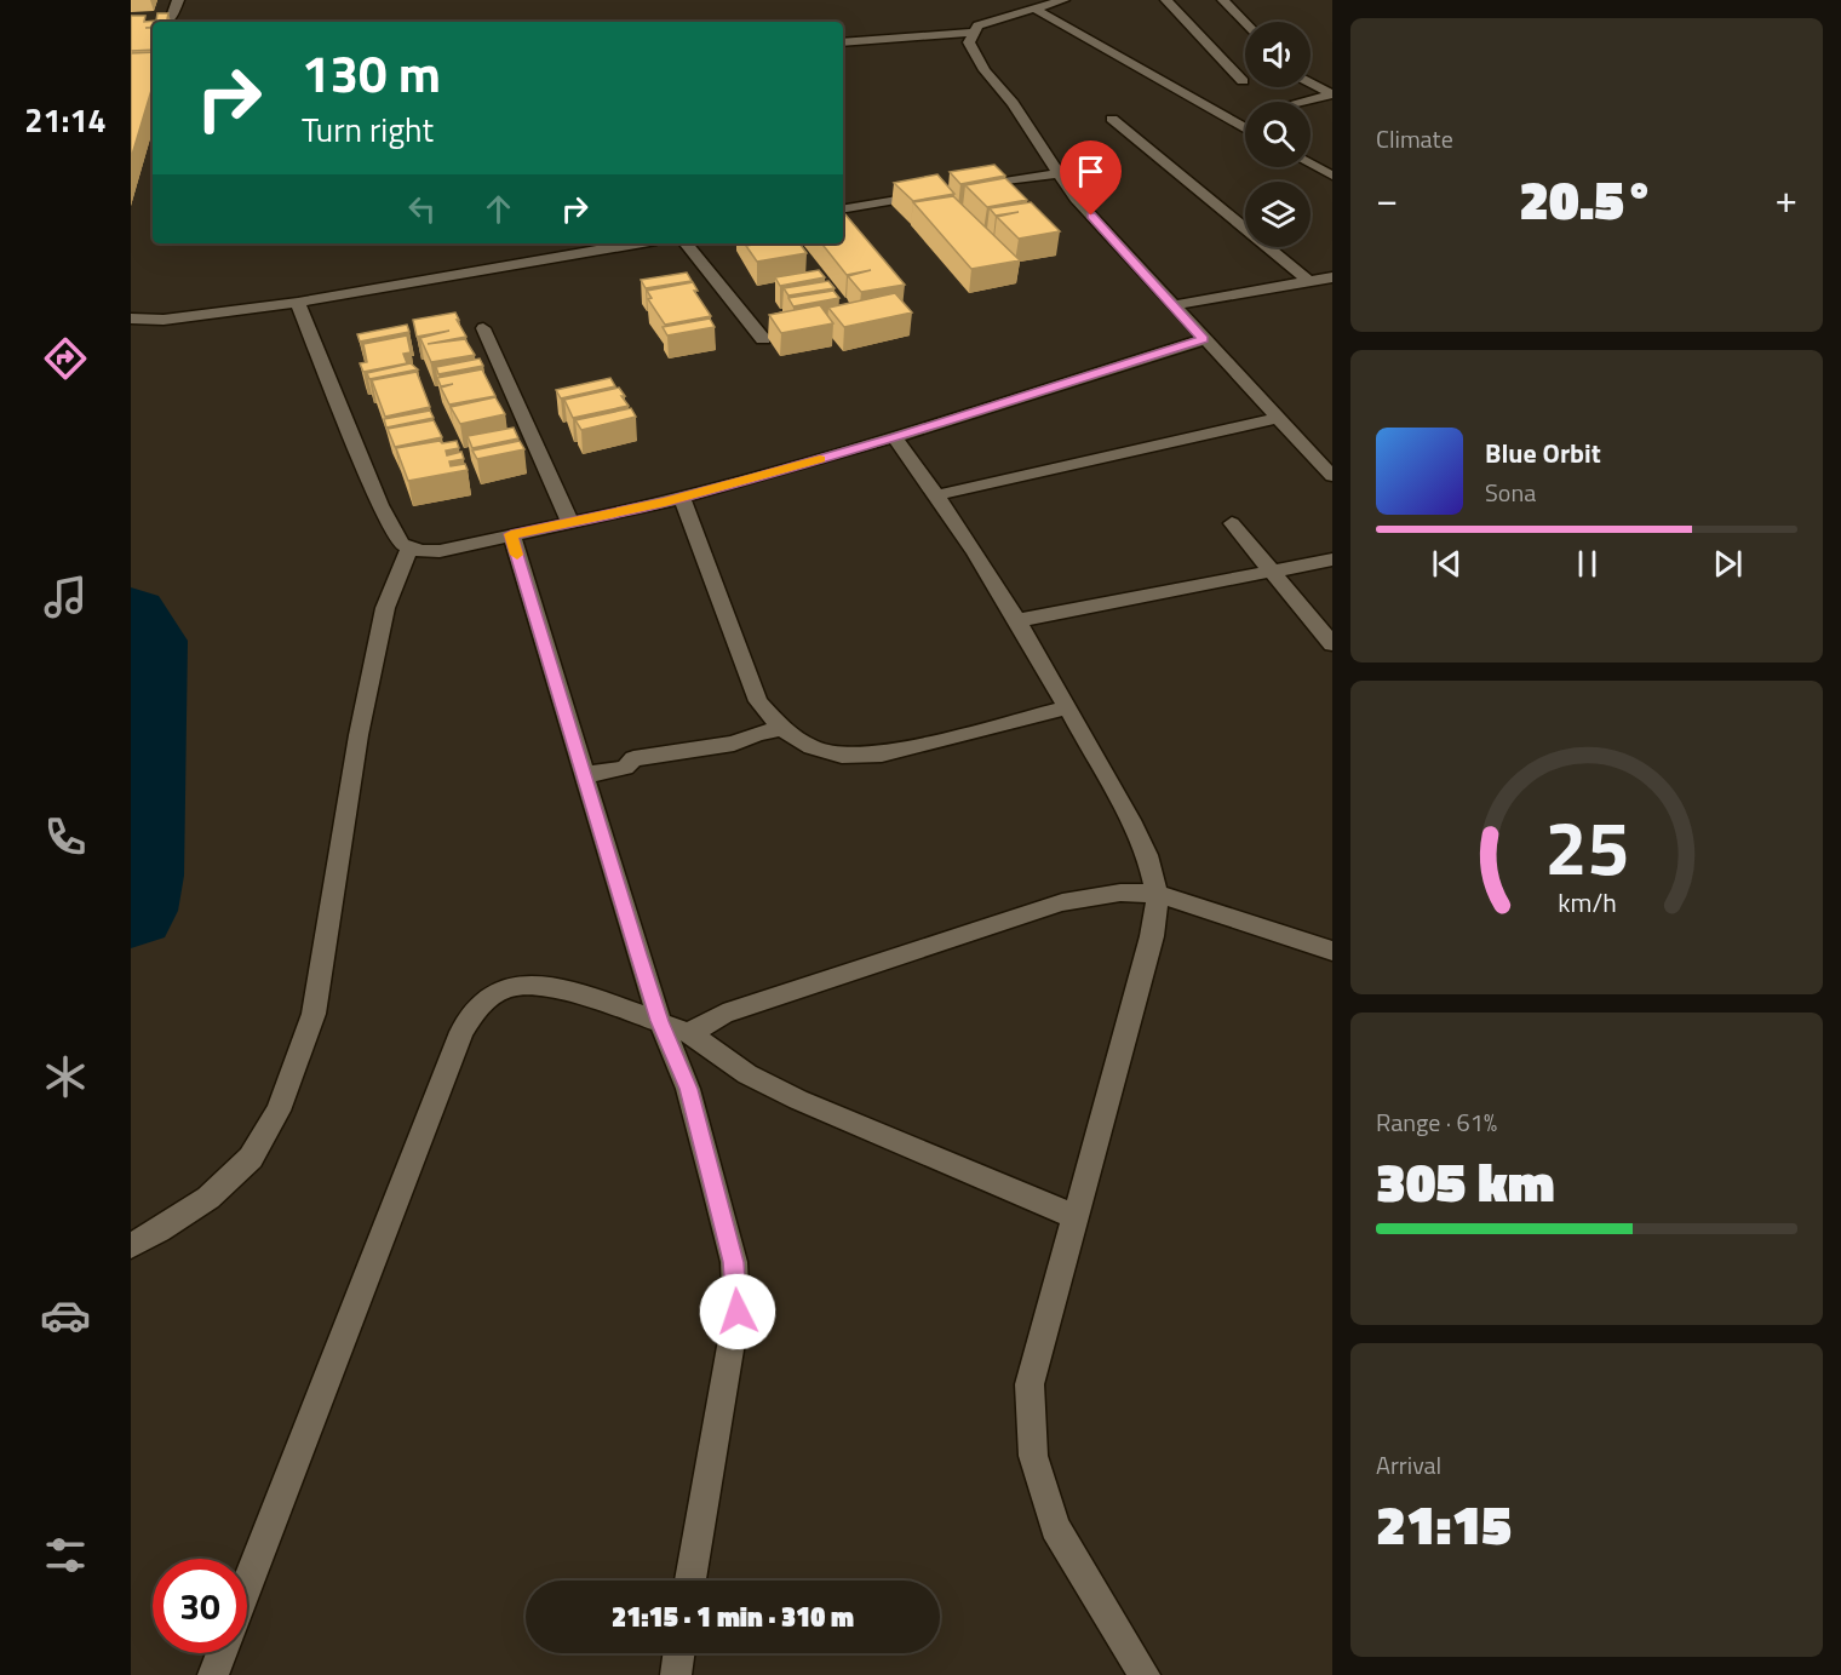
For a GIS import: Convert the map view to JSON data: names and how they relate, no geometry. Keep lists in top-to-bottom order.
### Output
{
  "page": {
    "tabs": "21:14",
    "tile": [
      "Climate",
      ["Range · 61%", "305 km"],
      ["Arrival", "21:15"]
    ],
    "turn": ["130 m", "Turn right"],
    "heat": ["−", "20.5°", "+"],
    "song": ["Blue Orbit", "Sona"],
    "limit": "30",
    "trip": "21:15 · 1 min · 310 m",
    "gauge": ["25", "km/h"]
  }
}
